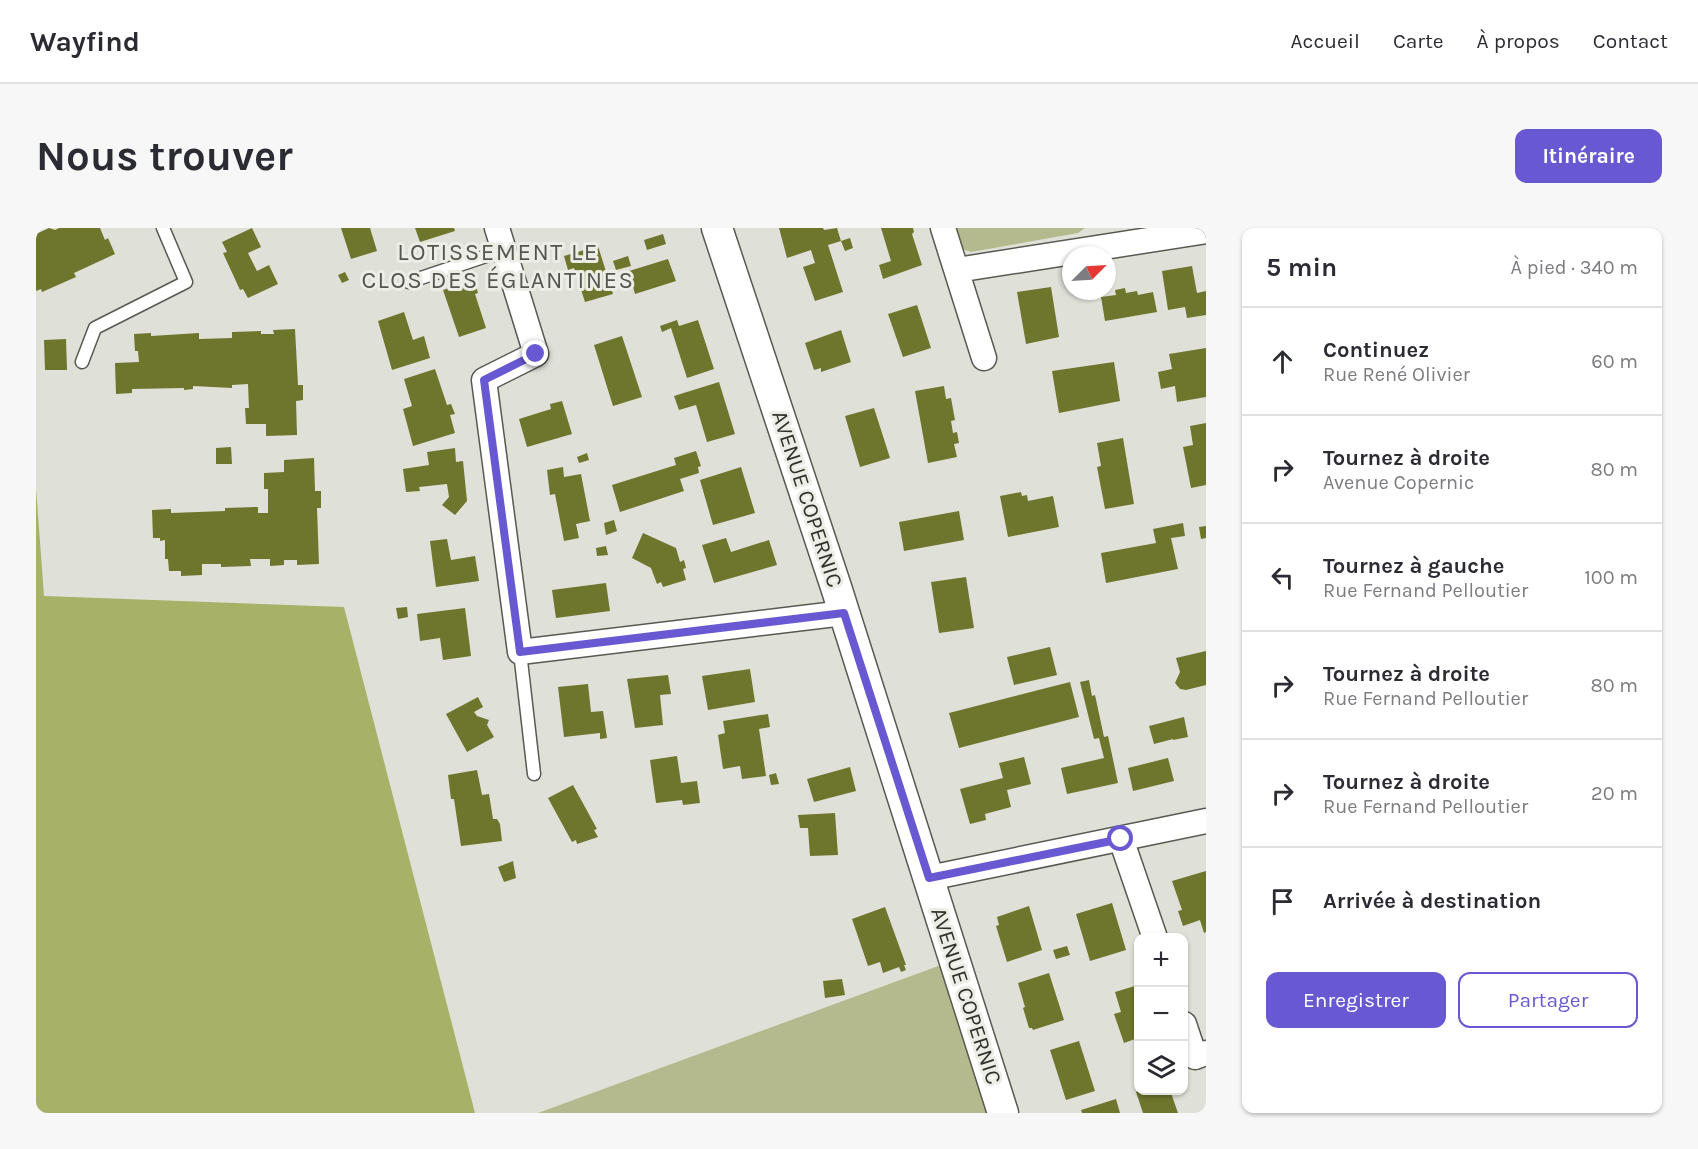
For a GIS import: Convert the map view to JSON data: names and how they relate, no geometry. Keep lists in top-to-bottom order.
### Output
{
  "streets": {
    "street": ["AVENUE COPERNIC"]
  },
  "districts": ["LOTISSEMENT LE CLOS DES ÉGLANTINES"],
  "north": "top right",
  "page": {
    "header": "Wayfind",
    "nav": [
      "Accueil",
      "Carte",
      "À propos",
      "Contact"
    ],
    "buttons": [
      "Itinéraire",
      ["Enregistrer", "Partager"]
    ],
    "title": "Nous trouver",
    "heading": ["5 min", "À pied · 340 m"],
    "list": [
      ["Continuez", "Rue René Olivier", "60 m"],
      ["Tournez à droite", "Avenue Copernic", "80 m"],
      ["Tournez à gauche", "Rue Fernand Pelloutier", "100 m"],
      ["Tournez à droite", "Rue Fernand Pelloutier", "80 m"],
      ["Tournez à droite", "Rue Fernand Pelloutier", "20 m"],
      "Arrivée à destination"
    ],
    "map_buttons": ["+", "−"]
  }
}
